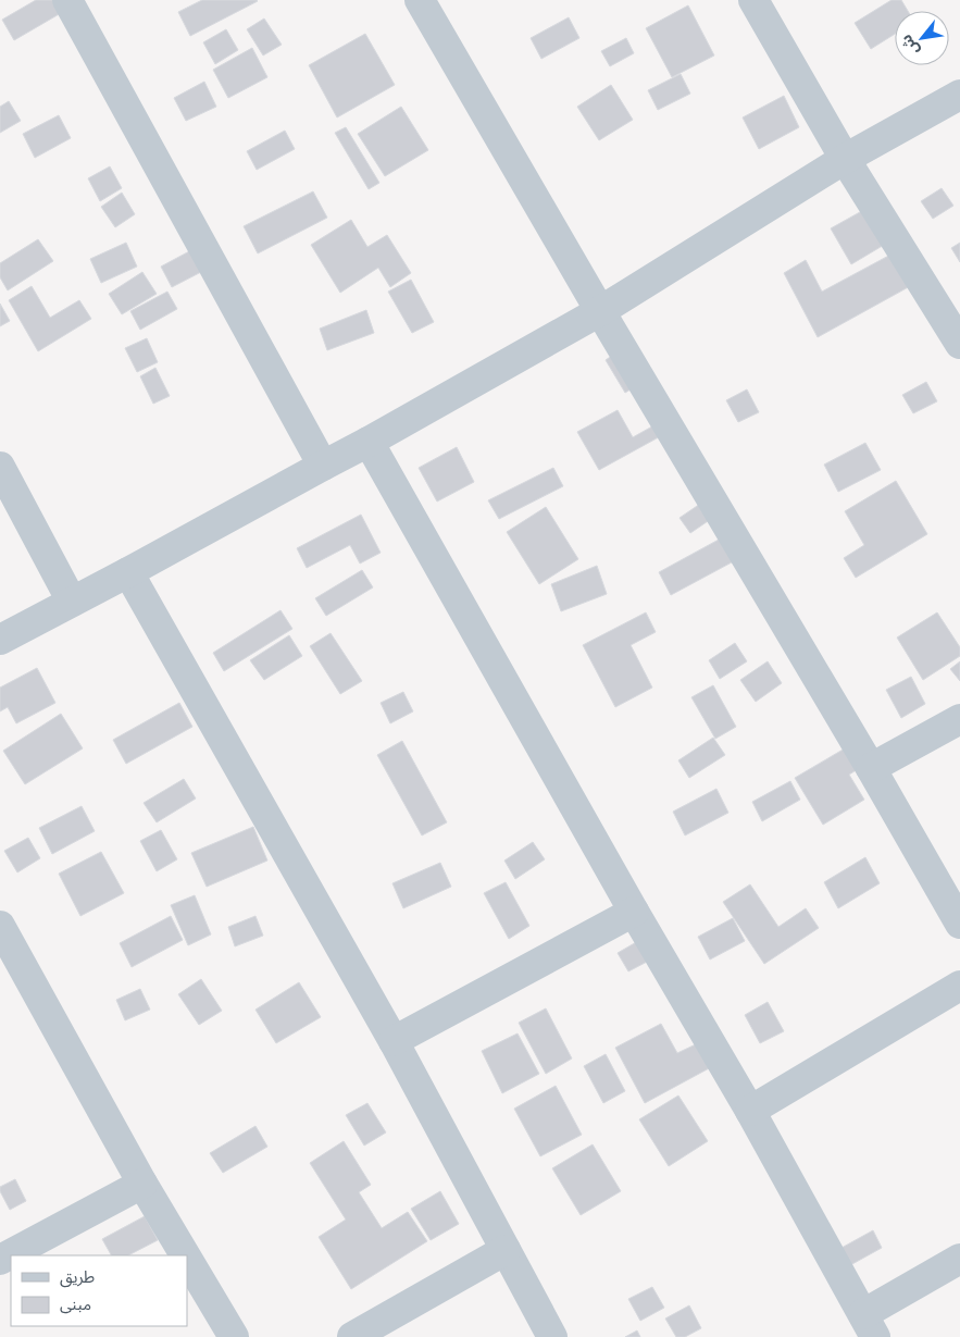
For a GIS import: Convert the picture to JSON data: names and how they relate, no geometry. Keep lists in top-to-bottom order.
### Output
{
  "legend": ["طريق", "مبنى"],
  "north": "bottom left"
}
